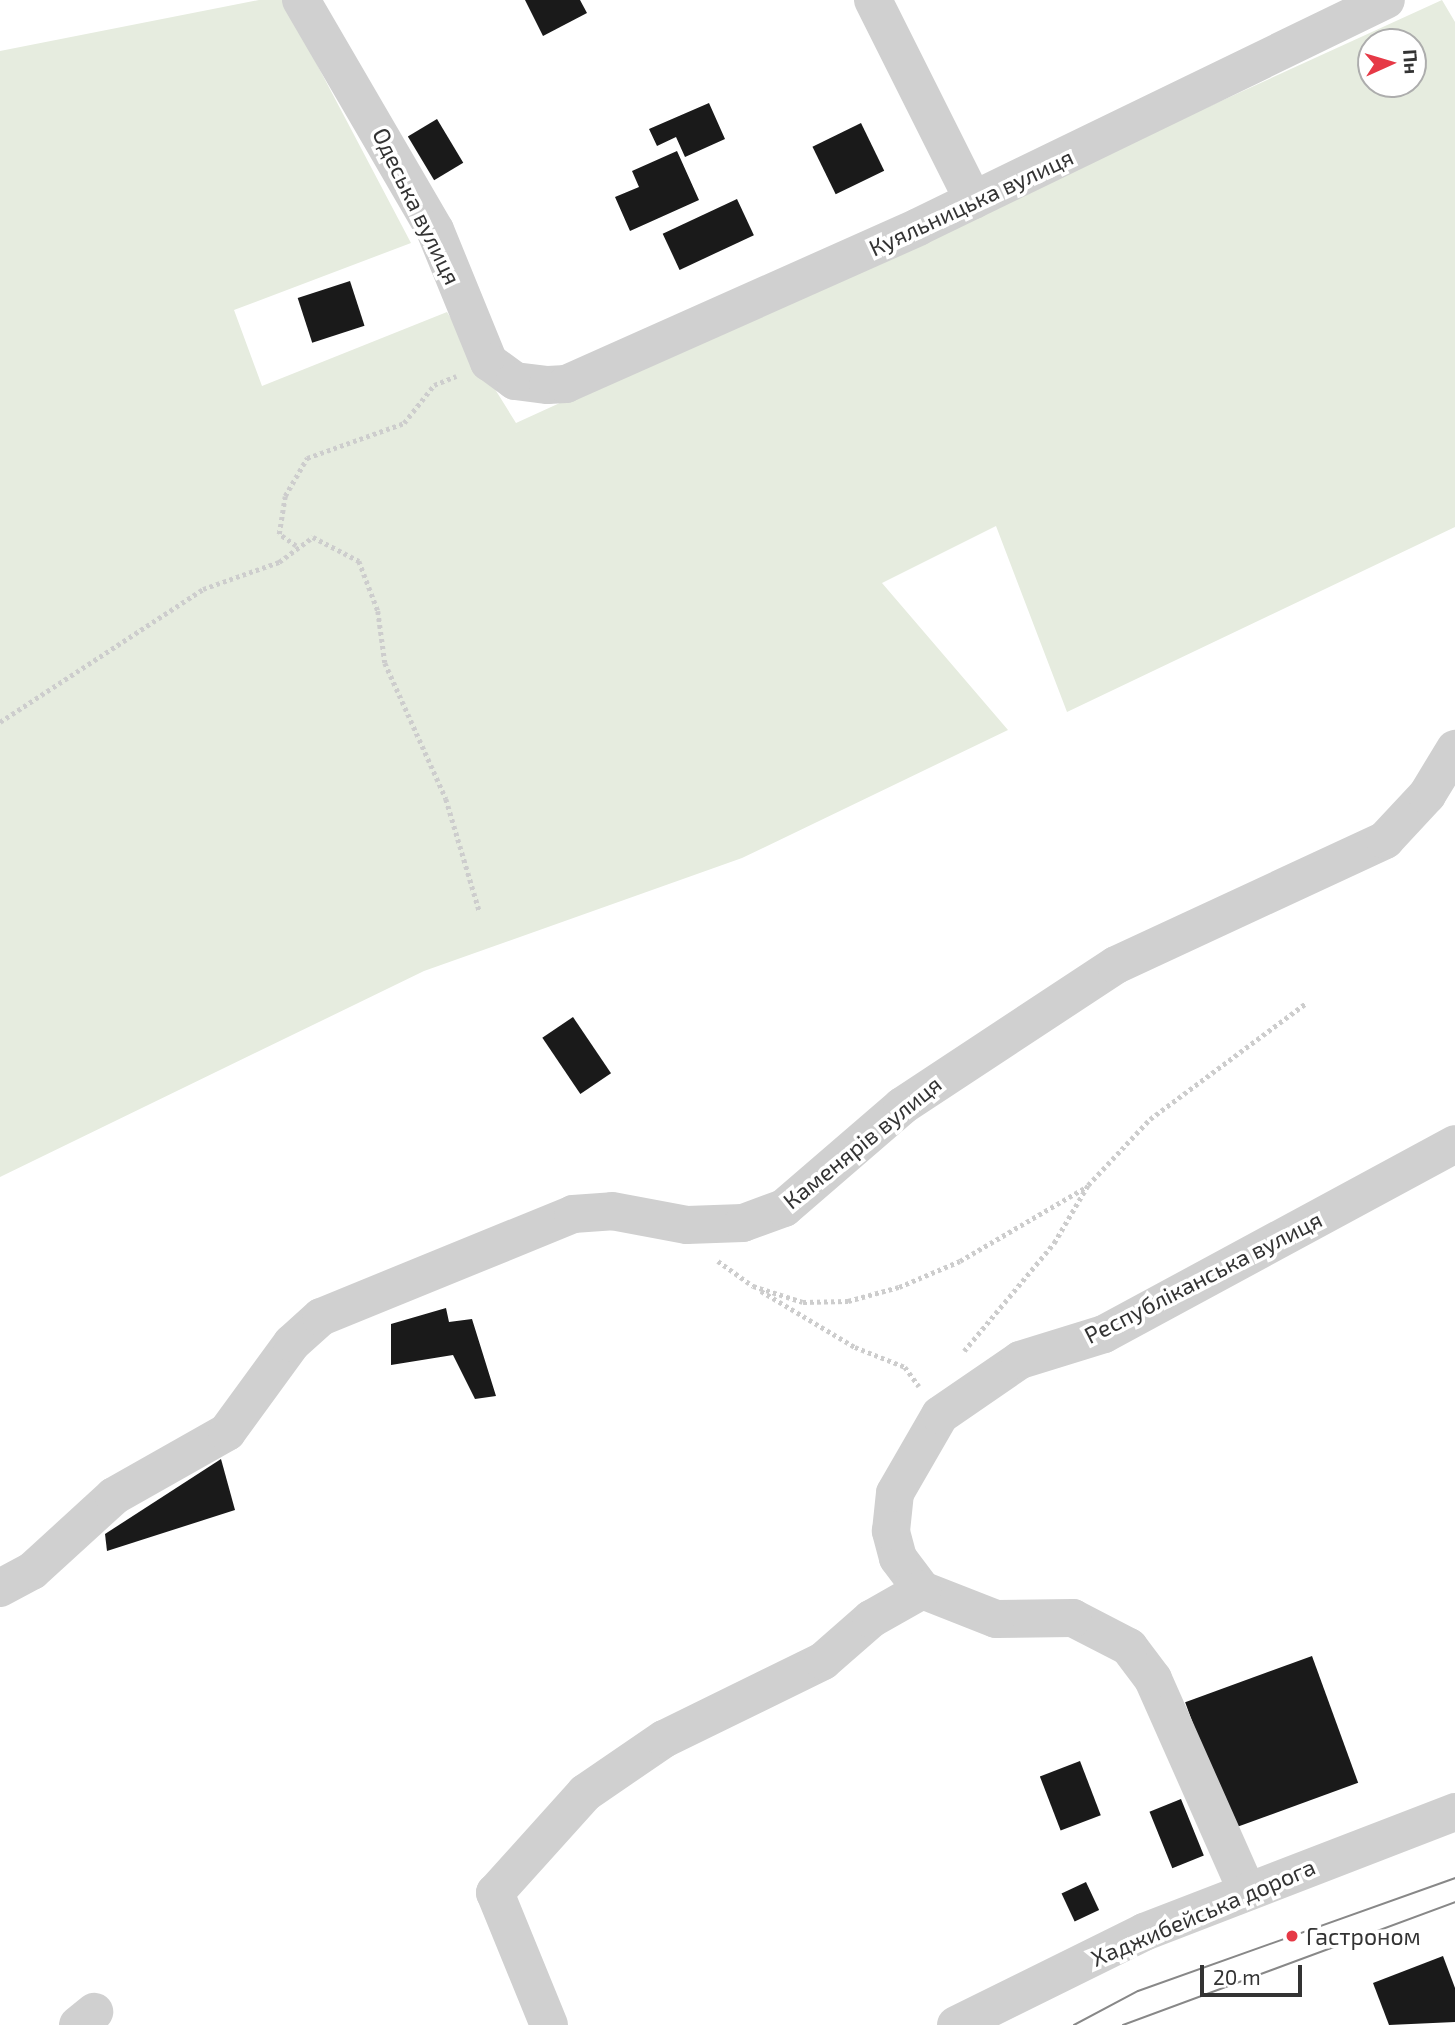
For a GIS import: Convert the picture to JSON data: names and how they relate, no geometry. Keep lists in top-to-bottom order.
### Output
{
  "streets": {
    "street": [
      "Куяльницька вулиця",
      "Одеська вулиця",
      "Каменярів вулиця",
      "Республіканська вулиця",
      "Хаджибейська дорога"
    ]
  },
  "crossings": [
    ["Куяльницька вулиця", "Одеська вулиця"]
  ],
  "places": ["Гастроном"],
  "scale_bar": "20 m",
  "north": "right"
}
